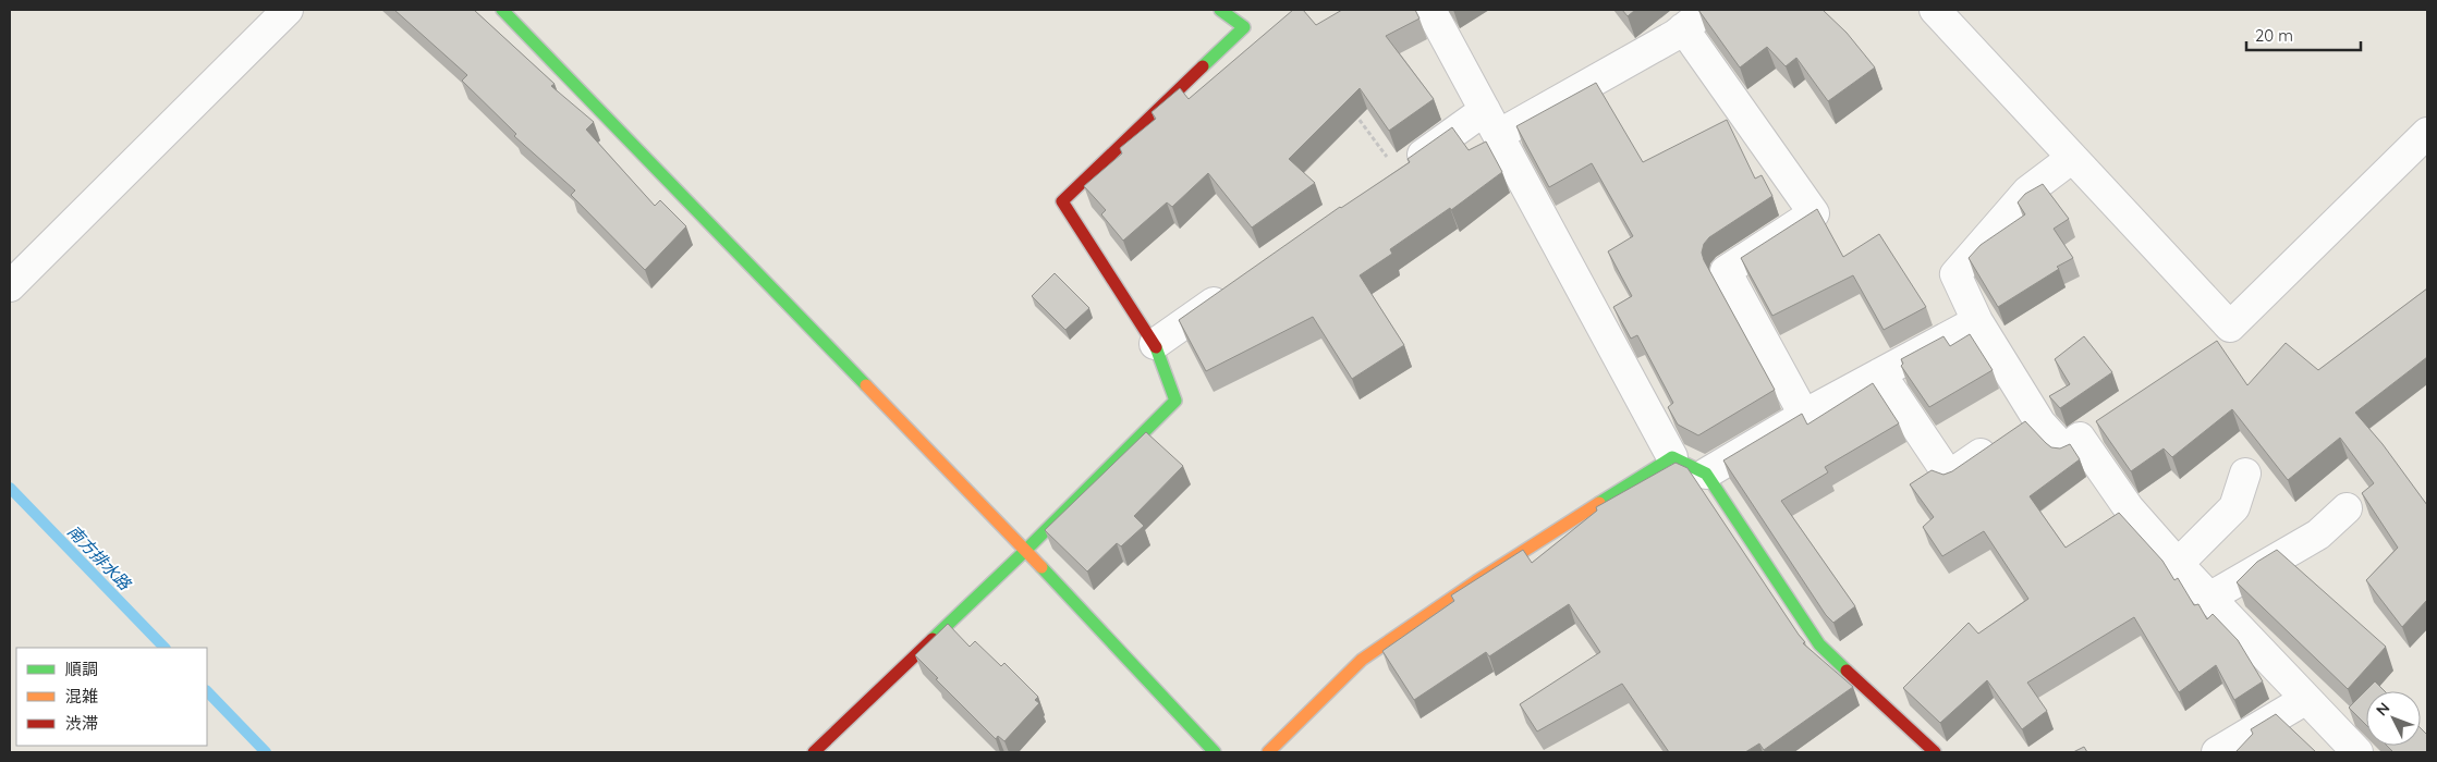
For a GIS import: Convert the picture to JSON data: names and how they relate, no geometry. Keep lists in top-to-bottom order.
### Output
{
  "water": ["南方排水路"],
  "legend": ["順調", "混雑", "渋滞"],
  "scale_bar": "20 m",
  "north": "top left"
}
